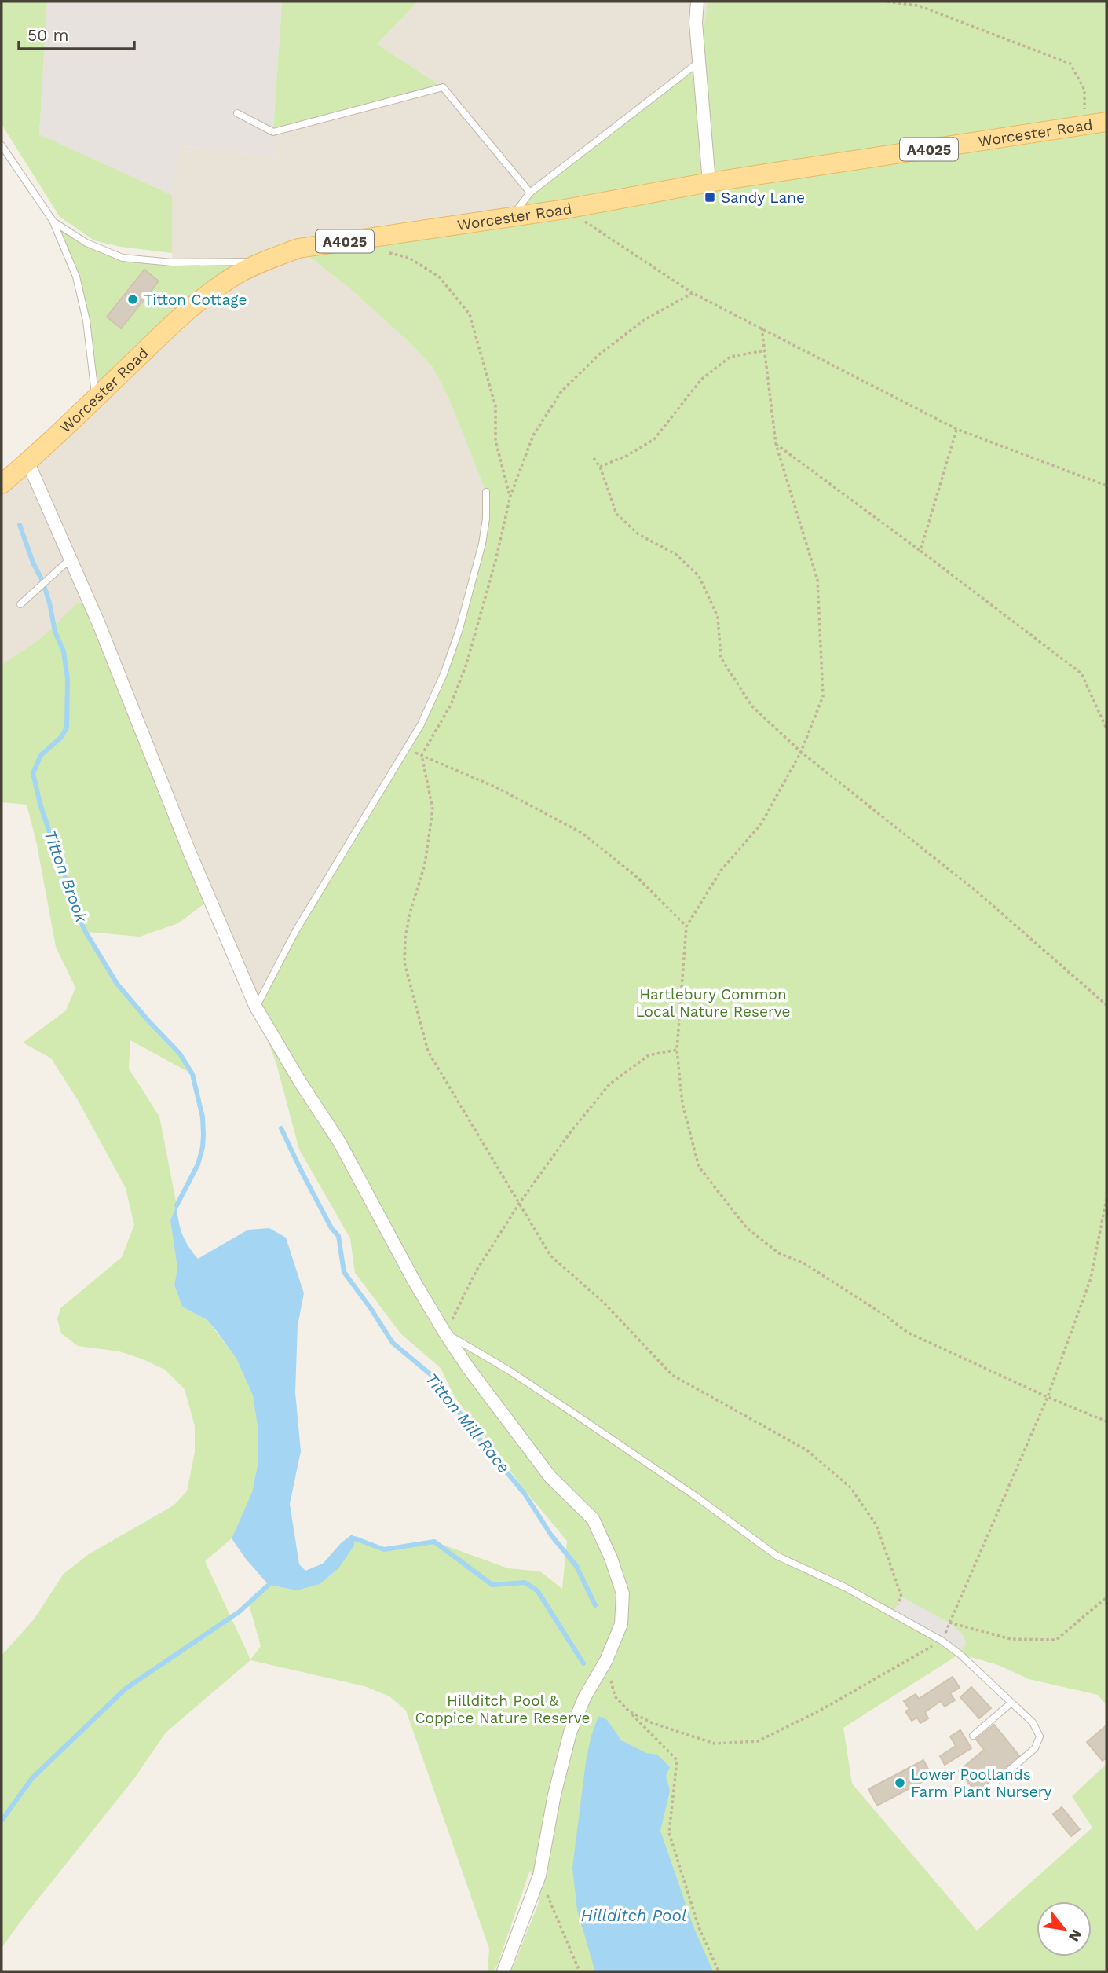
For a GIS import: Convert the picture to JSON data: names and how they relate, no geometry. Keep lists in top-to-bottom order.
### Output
{
  "streets": {
    "main road": ["Worcester Road", "A4025"]
  },
  "water": ["Titton Brook", "Titton Mill Race", "Hillditch Pool"],
  "parks": ["Hartlebury Common Local Nature Reserve", "Hillditch Pool & Coppice Nature Reserve"],
  "places": {
    "transit": ["Sandy Lane"],
    "other": ["Titton Cottage", "Lower Poollands Farm Plant Nursery"]
  },
  "scale_bar": "50 m",
  "north": "bottom right"
}
